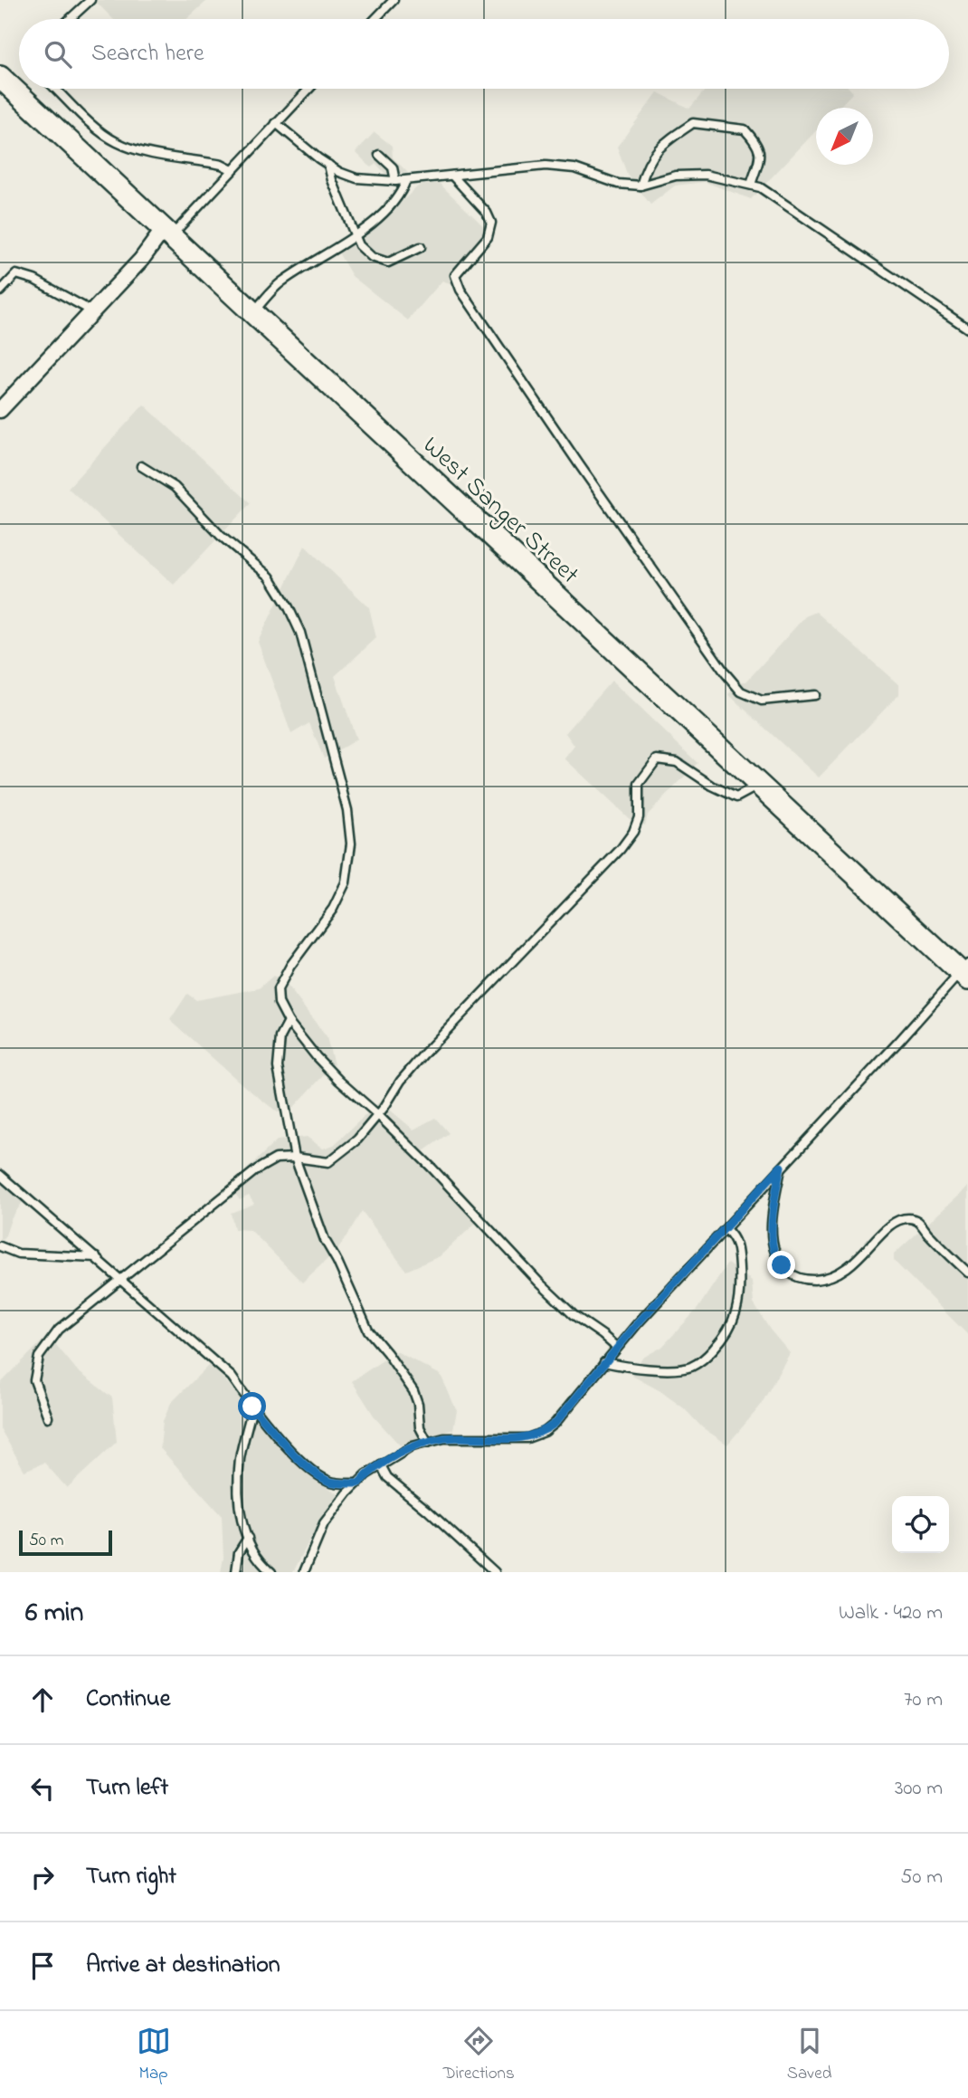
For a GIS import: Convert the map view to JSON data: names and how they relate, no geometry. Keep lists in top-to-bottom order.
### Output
{
  "streets": {
    "main road": ["West Sanger Street"]
  },
  "scale_bar": "50 m",
  "north": "bottom left",
  "page": {
    "search": "Search here",
    "scale": "50 m",
    "heading": ["6 min", "Walk · 420 m"],
    "list": [
      ["Continue", "70 m"],
      ["Turn left", "300 m"],
      ["Turn right", "50 m"],
      "Arrive at destination"
    ],
    "nav": ["Map", "Directions", "Saved"]
  }
}
